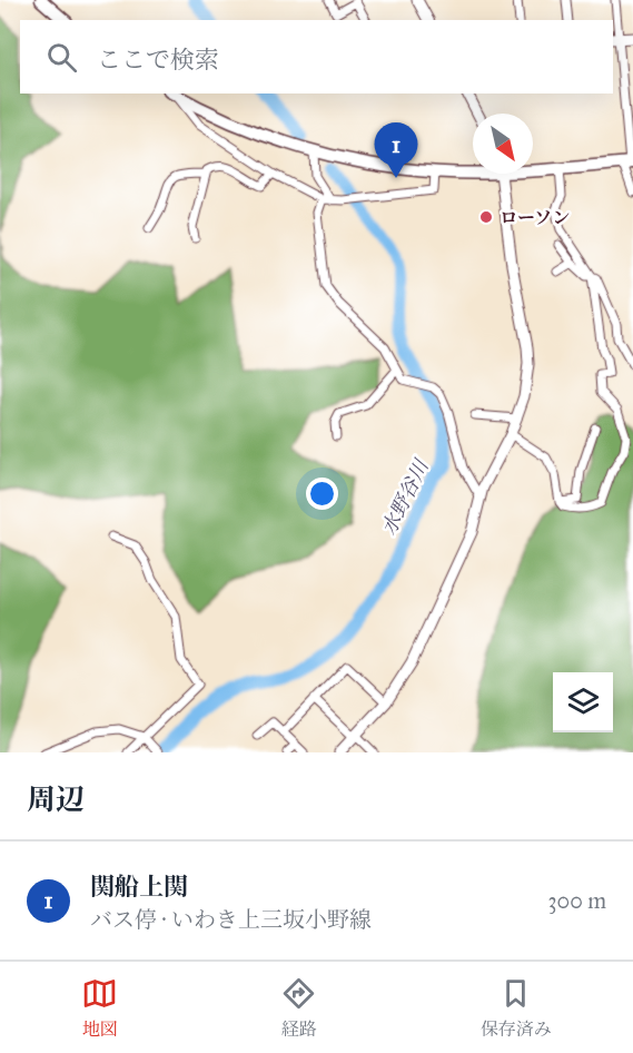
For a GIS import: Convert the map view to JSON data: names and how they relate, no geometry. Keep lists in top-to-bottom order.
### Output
{
  "water": ["水野谷川"],
  "places": ["ローソン"],
  "north": "bottom right",
  "page": {
    "search": "ここで検索",
    "pins": "1",
    "heading": "周辺",
    "list": [
      {
        "mark": "1",
        "name": "関船上関",
        "note": "バス停 · いわき上三坂小野線",
        "value": "300 m"
      }
    ],
    "nav": ["地図", "経路", "保存済み"]
  }
}
